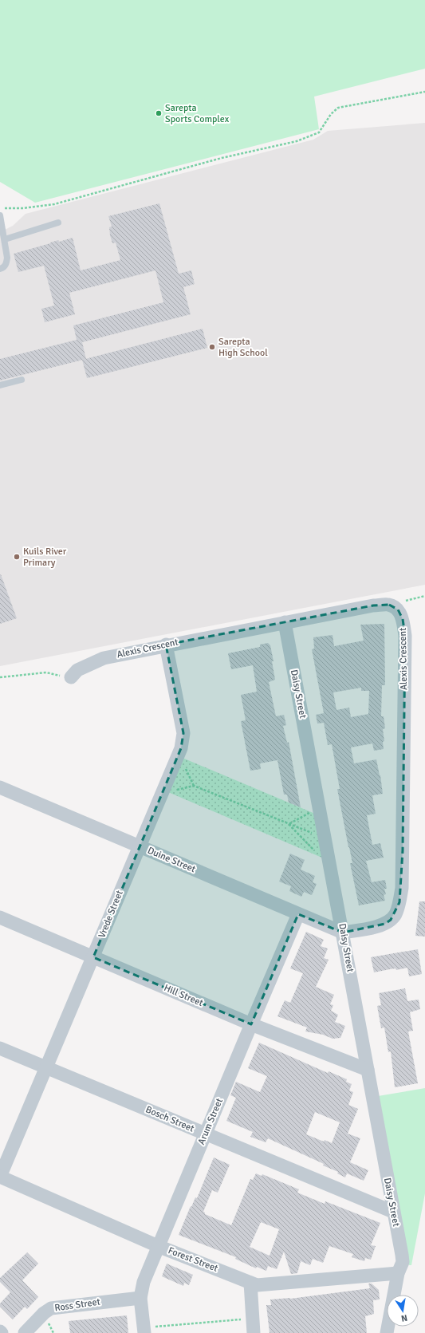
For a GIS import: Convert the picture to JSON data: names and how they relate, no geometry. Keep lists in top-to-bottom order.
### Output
{
  "streets": {
    "street": [
      "Alexis Crescent",
      "Daisy Street",
      "Duine Street",
      "Vrede Street",
      "Hill Street",
      "Bosch Street",
      "Arum Street",
      "Forest Street",
      "Ross Street"
    ]
  },
  "crossings": [
    ["Alexis Crescent", "Daisy Street"],
    ["Alexis Crescent", "Duine Street"],
    ["Alexis Crescent", "Vrede Street"],
    ["Daisy Street", "Duine Street"],
    ["Daisy Street", "Hill Street"],
    ["Daisy Street", "Bosch Street"],
    ["Daisy Street", "Forest Street"],
    ["Duine Street", "Vrede Street"],
    ["Duine Street", "Arum Street"],
    ["Vrede Street", "Hill Street"],
    ["Vrede Street", "Bosch Street"],
    ["Vrede Street", "Forest Street"],
    ["Hill Street", "Arum Street"],
    ["Bosch Street", "Arum Street"],
    ["Arum Street", "Forest Street"],
    ["Arum Street", "Ross Street"]
  ],
  "places": ["Sarepta Sports Complex", "Sarepta High School", "Kuils River Primary"],
  "north": "bottom"
}
